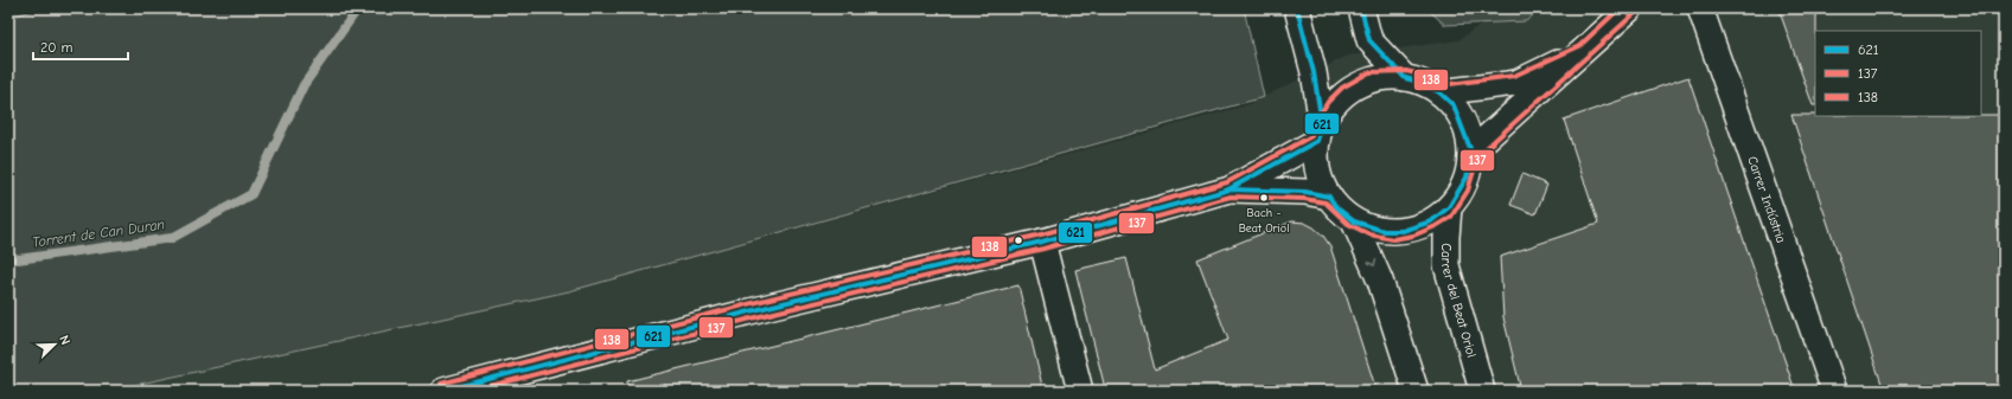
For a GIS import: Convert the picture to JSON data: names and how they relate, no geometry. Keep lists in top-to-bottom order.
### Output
{
  "streets": {
    "street": ["Carrer Indústria", "Carrer del Beat Oriol"]
  },
  "water": ["Torrent de Can Duran"],
  "places": ["Bach - Beat Oriol"],
  "lines": ["transit line 621", "transit line 138", "transit line 137"],
  "legend": ["621", "137", "138"],
  "scale_bar": "20 m",
  "north": "top right"
}
